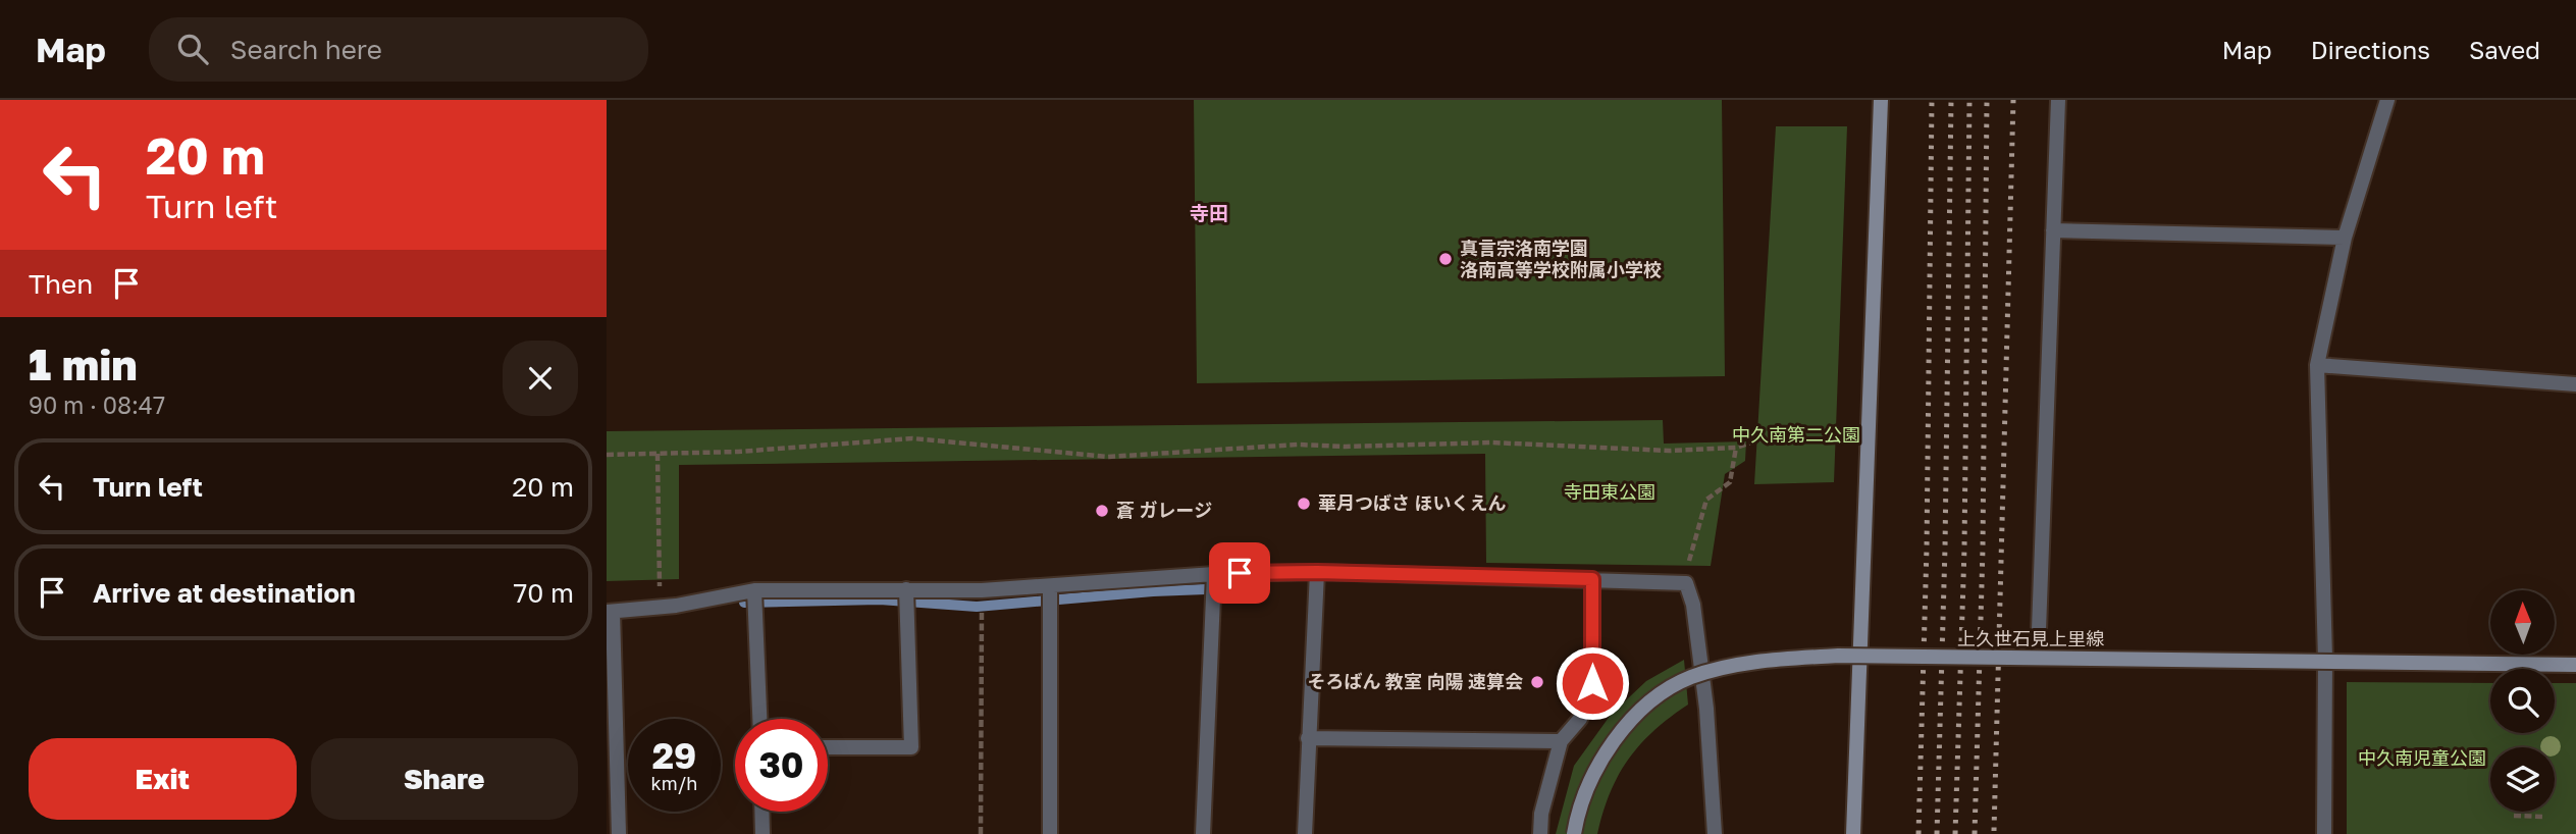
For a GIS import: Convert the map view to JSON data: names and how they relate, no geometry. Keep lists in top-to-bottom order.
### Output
{
  "streets": {
    "main road": ["上久世石見上里線"]
  },
  "districts": ["寺田"],
  "parks": ["中久南第二公園", "寺田東公園", "中久南児童公園"],
  "places": [
    "真言宗洛南学園 洛南高等学校附属小学校",
    "華月つばさ ほいくえん",
    "蒼 ガレージ",
    "そろばん 教室 向陽 速算会"
  ],
  "north": "top",
  "page": {
    "header": "Map",
    "search": "Search here",
    "nav": ["Map", "Directions", "Saved"],
    "turn": ["20 m", "Turn left"],
    "then": "Then",
    "heading": ["1 min", "90 m · 08:47"],
    "list": [
      {
        "name": "Turn left",
        "value": "20 m"
      },
      {
        "name": "Arrive at destination",
        "value": "70 m"
      }
    ],
    "speed": "29 km/h",
    "limit": "30",
    "buttons": ["Exit", "Share"]
  }
}
